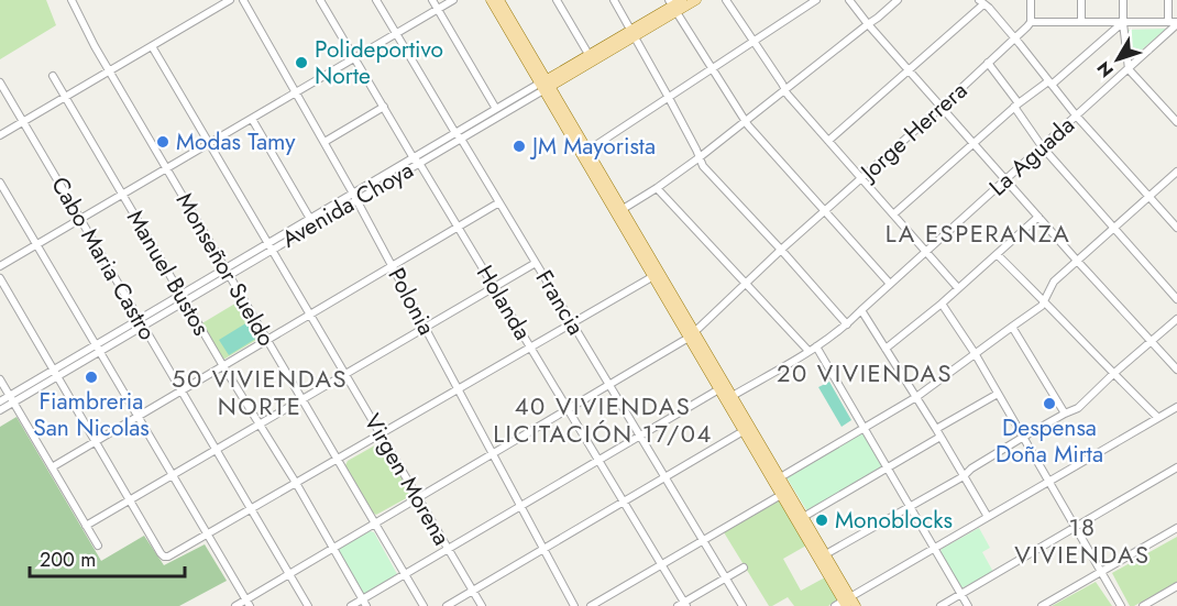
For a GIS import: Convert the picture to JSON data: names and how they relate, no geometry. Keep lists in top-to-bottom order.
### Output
{
  "streets": {
    "main road": ["Avenida Choya"],
    "street": [
      "Jorge Herrera",
      "La Aguada",
      "Cabo Maria Castro",
      "Monseñor Sueldo",
      "Manuel Bustos",
      "Polonia",
      "Holanda",
      "Francia",
      "Virgen Morena"
    ]
  },
  "crossings": [
    ["Jorge Herrera", "Cabo Maria Castro"],
    ["Jorge Herrera", "Monseñor Sueldo"],
    ["Jorge Herrera", "Manuel Bustos"],
    ["Jorge Herrera", "Polonia"],
    ["Jorge Herrera", "Holanda"],
    ["Jorge Herrera", "Francia"],
    ["Jorge Herrera", "Virgen Morena"],
    ["Avenida Choya", "Cabo Maria Castro"],
    ["Avenida Choya", "Monseñor Sueldo"],
    ["Avenida Choya", "Manuel Bustos"],
    ["Avenida Choya", "Polonia"],
    ["Avenida Choya", "Holanda"],
    ["Avenida Choya", "Francia"],
    ["Avenida Choya", "Virgen Morena"]
  ],
  "districts": [
    "LA ESPERANZA",
    "20 VIVIENDAS",
    "50 VIVIENDAS NORTE",
    "40 VIVIENDAS LICITACIÓN 17/04",
    "18 VIVIENDAS"
  ],
  "places": [
    "Polideportivo Norte",
    "Modas Tamy",
    "JM Mayorista",
    "Fiambreria San Nicolas",
    "Despensa Doña Mirta",
    "Monoblocks"
  ],
  "scale_bar": "200 m",
  "north": "bottom left"
}
